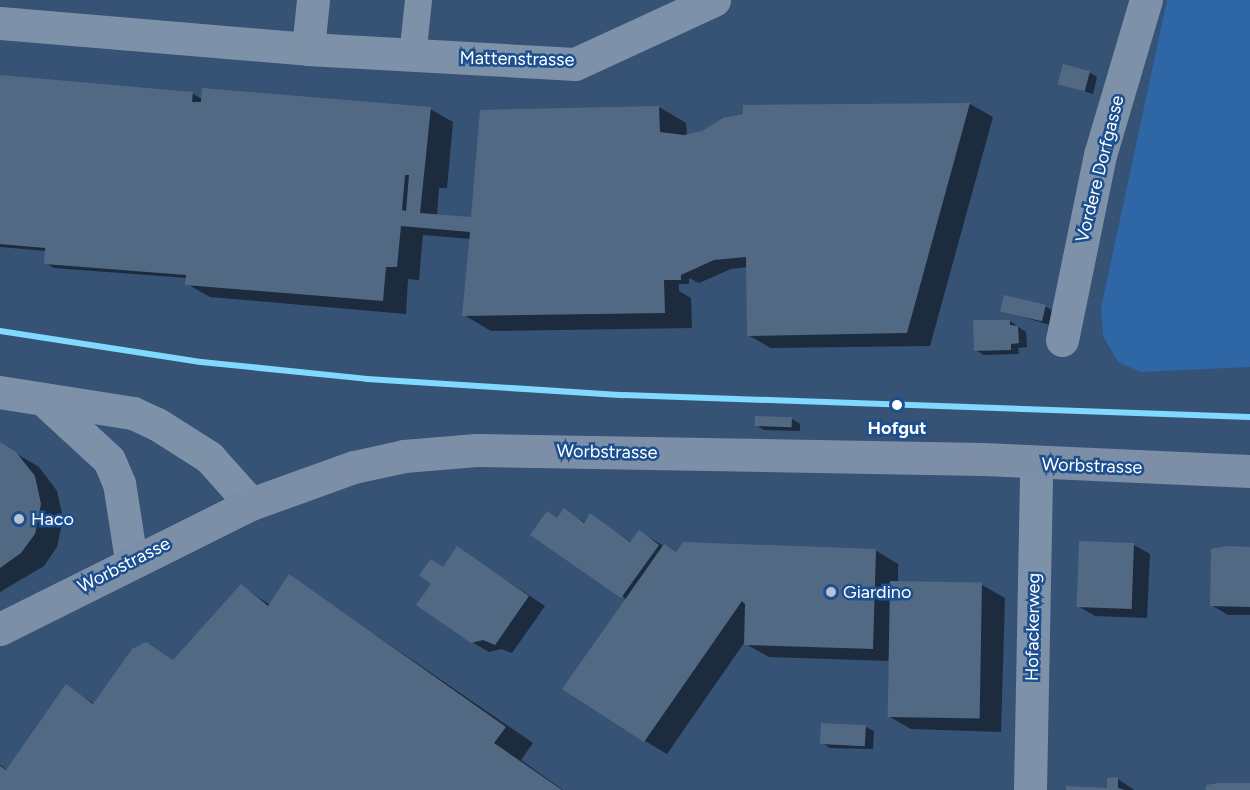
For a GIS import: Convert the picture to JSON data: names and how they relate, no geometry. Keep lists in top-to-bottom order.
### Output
{
  "streets": {
    "main road": ["Worbstrasse"],
    "street": ["Mattenstrasse", "Vordere Dorfgasse", "Hofackerweg"]
  },
  "crossings": [
    ["Worbstrasse", "Hofackerweg"]
  ],
  "places": ["Hofgut", "Haco", "Giardino"]
}
